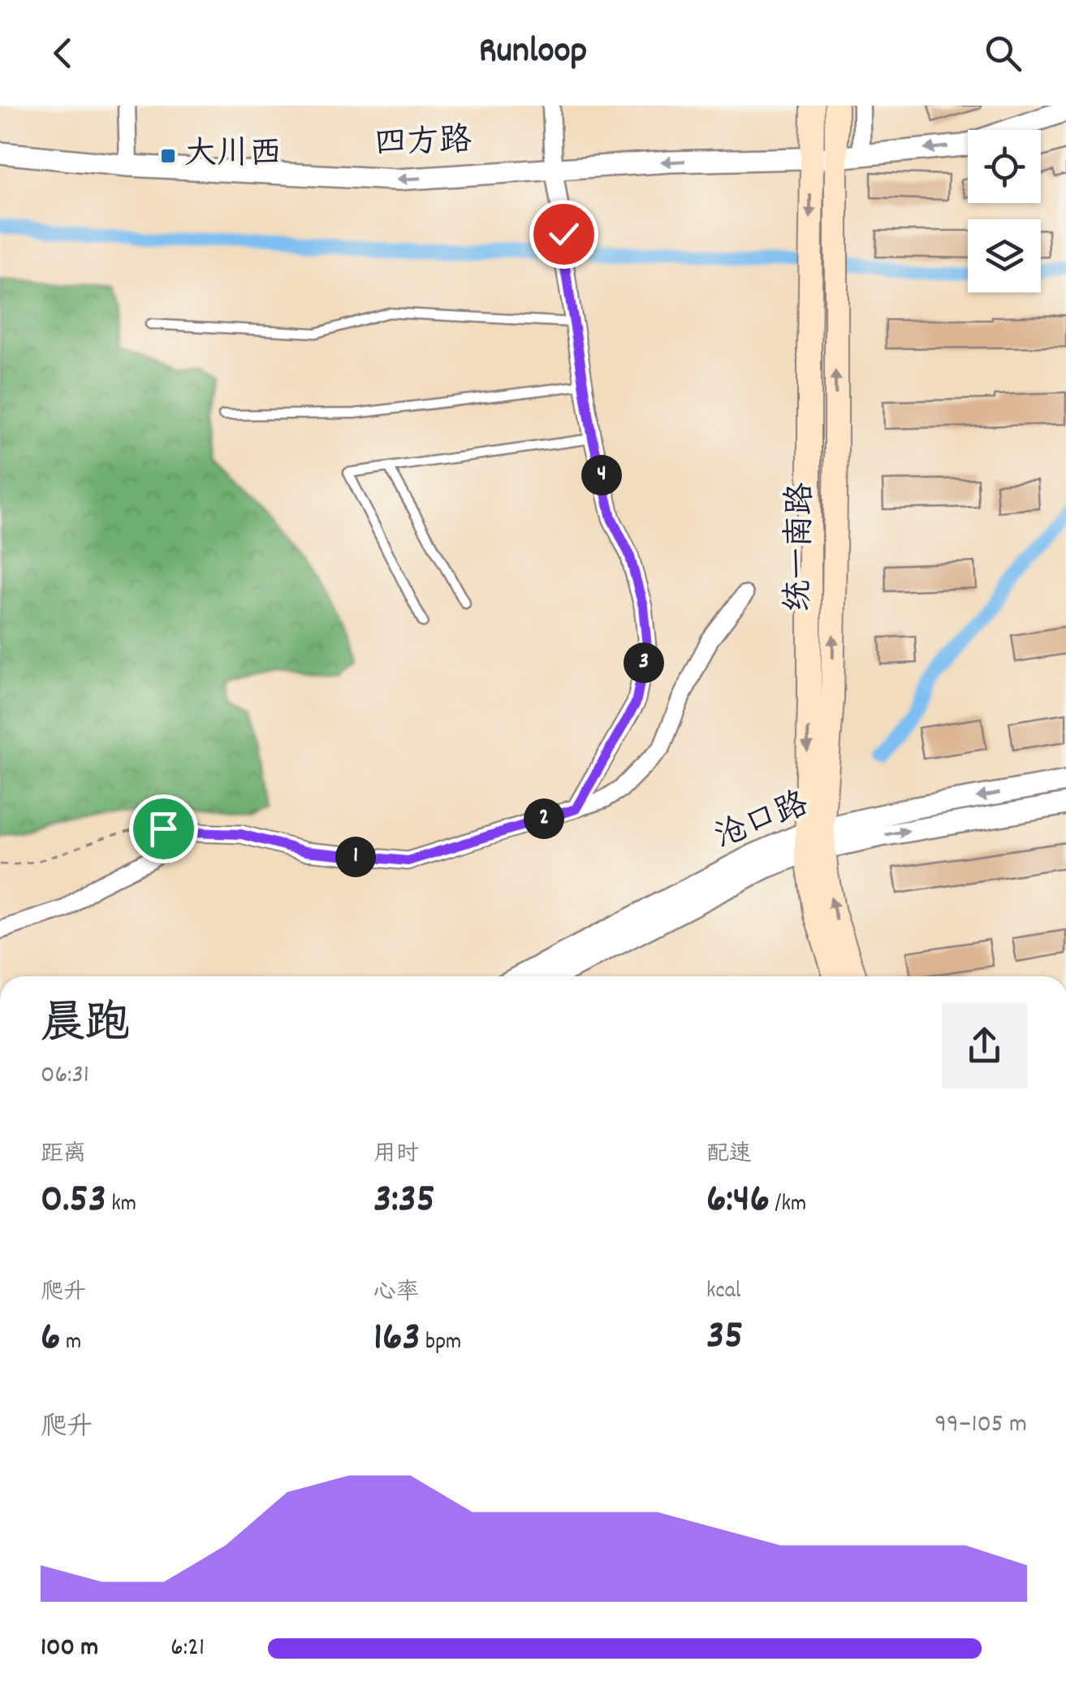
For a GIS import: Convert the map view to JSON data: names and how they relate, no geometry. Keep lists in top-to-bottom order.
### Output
{
  "streets": {
    "main road": ["统一南路"],
    "street": ["四方路", "沧口路"]
  },
  "crossings": [
    ["四方路", "统一南路"],
    ["统一南路", "沧口路"]
  ],
  "one_way": ["四方路"],
  "places": {
    "transit": ["大川西"]
  },
  "page": {
    "header": "Runloop",
    "pins": [
      "4",
      "3",
      "2",
      "1"
    ],
    "heading": ["晨跑", "06:31"],
    "stats": [
      ["距离", "0.53 km"],
      ["用时", "3:35"],
      ["配速", "6:46 /km"],
      ["爬升", "6 m"],
      ["心率", "163 bpm"],
      ["kcal", "35"]
    ],
    "chart": ["爬升", "99–105 m"],
    "list": [
      {
        "name": "100 m",
        "note": "6:21"
      }
    ]
  }
}
